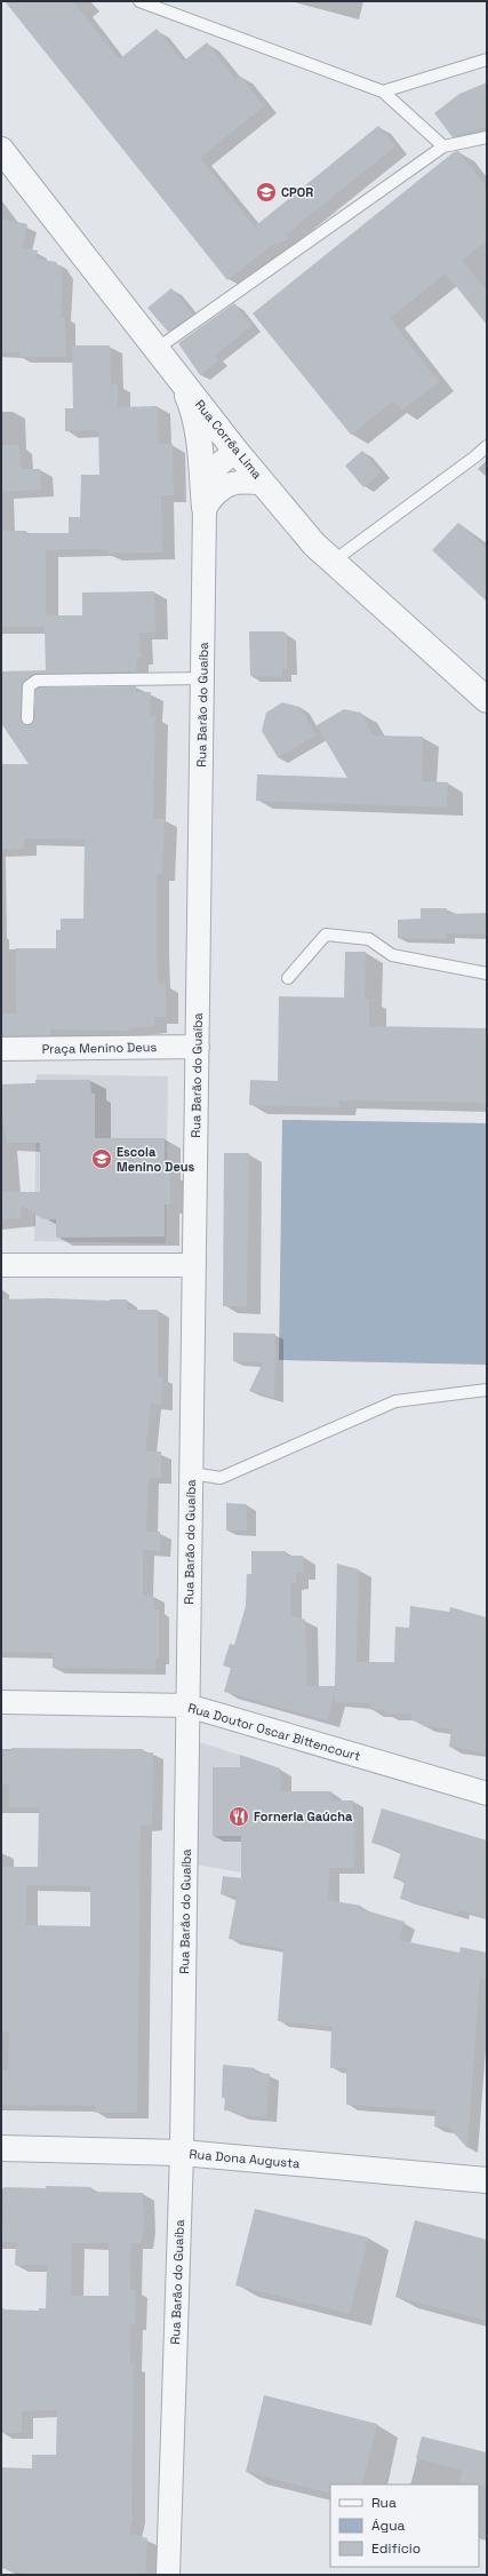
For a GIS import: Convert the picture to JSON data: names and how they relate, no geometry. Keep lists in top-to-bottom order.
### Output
{
  "streets": {
    "street": [
      "Rua Corrêa Lima",
      "Rua Barão do Guaíba",
      "Praça Menino Deus",
      "Rua Doutor Oscar Bittencourt",
      "Rua Dona Augusta"
    ]
  },
  "crossings": [
    ["Rua Corrêa Lima", "Rua Barão do Guaíba"],
    ["Rua Barão do Guaíba", "Praça Menino Deus"],
    ["Rua Barão do Guaíba", "Rua Doutor Oscar Bittencourt"],
    ["Rua Barão do Guaíba", "Rua Dona Augusta"]
  ],
  "places": {
    "school or university": ["CPOR", "Escola Menino Deus"],
    "restaurant": ["Forneria Gaúcha"]
  },
  "legend": ["Rua", "Água", "Edifício"]
}
